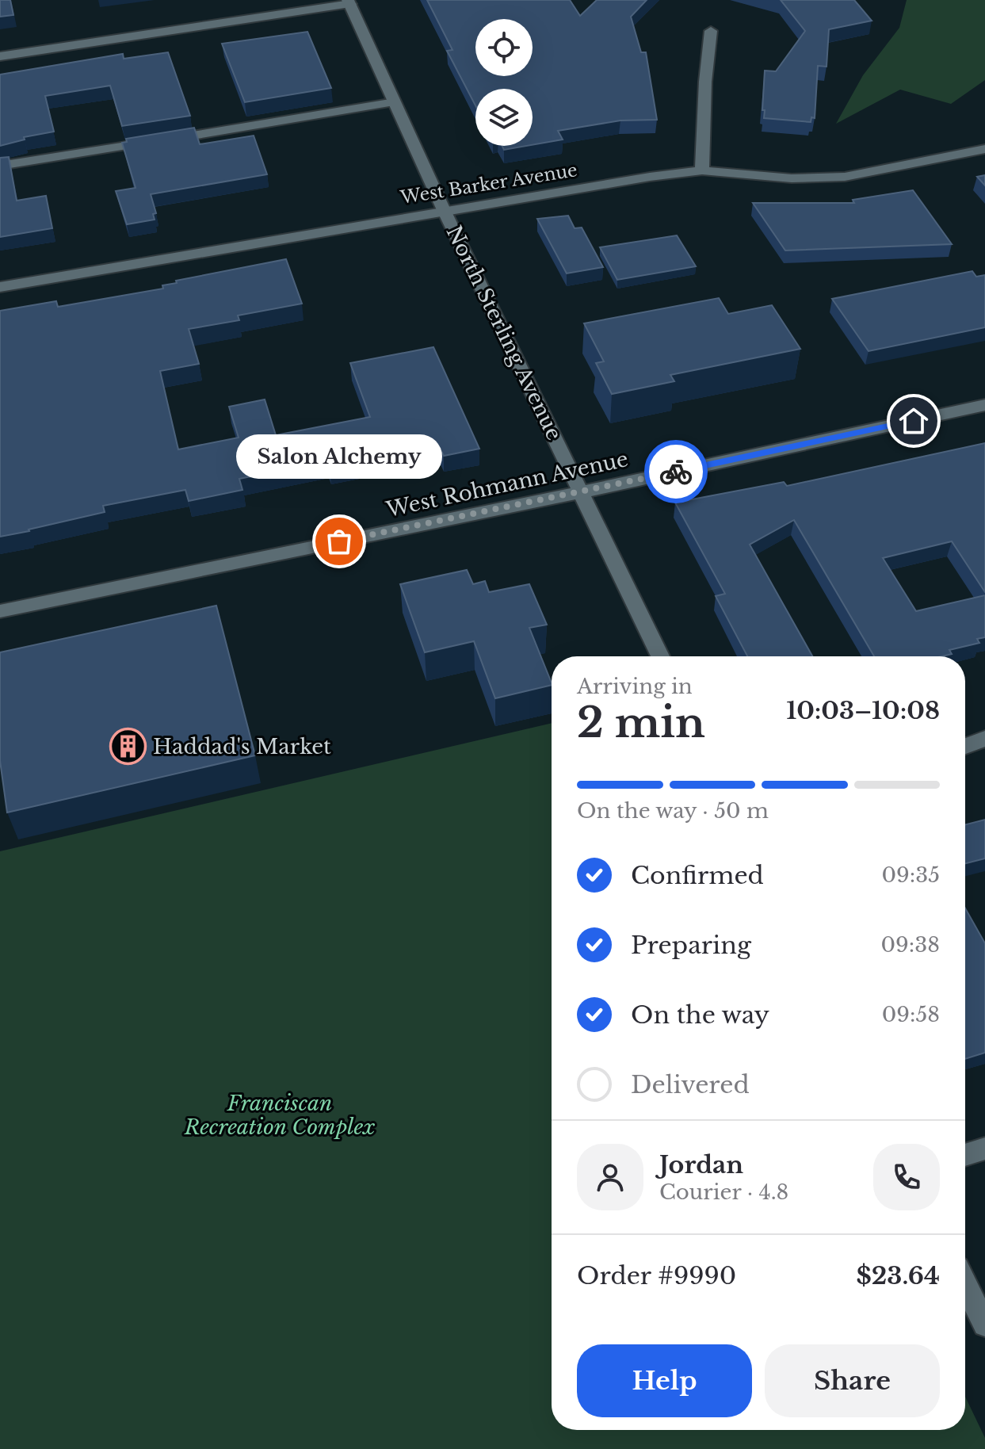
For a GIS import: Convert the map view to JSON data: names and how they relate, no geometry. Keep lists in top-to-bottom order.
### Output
{
  "streets": {
    "street": ["West Barker Avenue", "North Sterling Avenue", "West Rohmann Avenue"]
  },
  "crossings": [
    ["West Barker Avenue", "North Sterling Avenue"],
    ["North Sterling Avenue", "West Rohmann Avenue"]
  ],
  "parks": ["Franciscan Recreation Complex"],
  "places": {
    "other": ["Salon Alchemy"],
    "building": ["Haddad's Market"]
  },
  "page": {
    "bubble": "Salon Alchemy",
    "heading": ["2 min", "Arriving in", "10:03–10:08"],
    "panel": [
      "Jordan",
      "Courier · 4.8",
      "Order #9990",
      "$23.64"
    ],
    "bar": "On the way · 50 m",
    "list": [
      ["Confirmed", "09:35"],
      ["Preparing", "09:38"],
      ["On the way", "09:58"],
      "Delivered"
    ],
    "buttons": ["Help", "Share"]
  }
}
